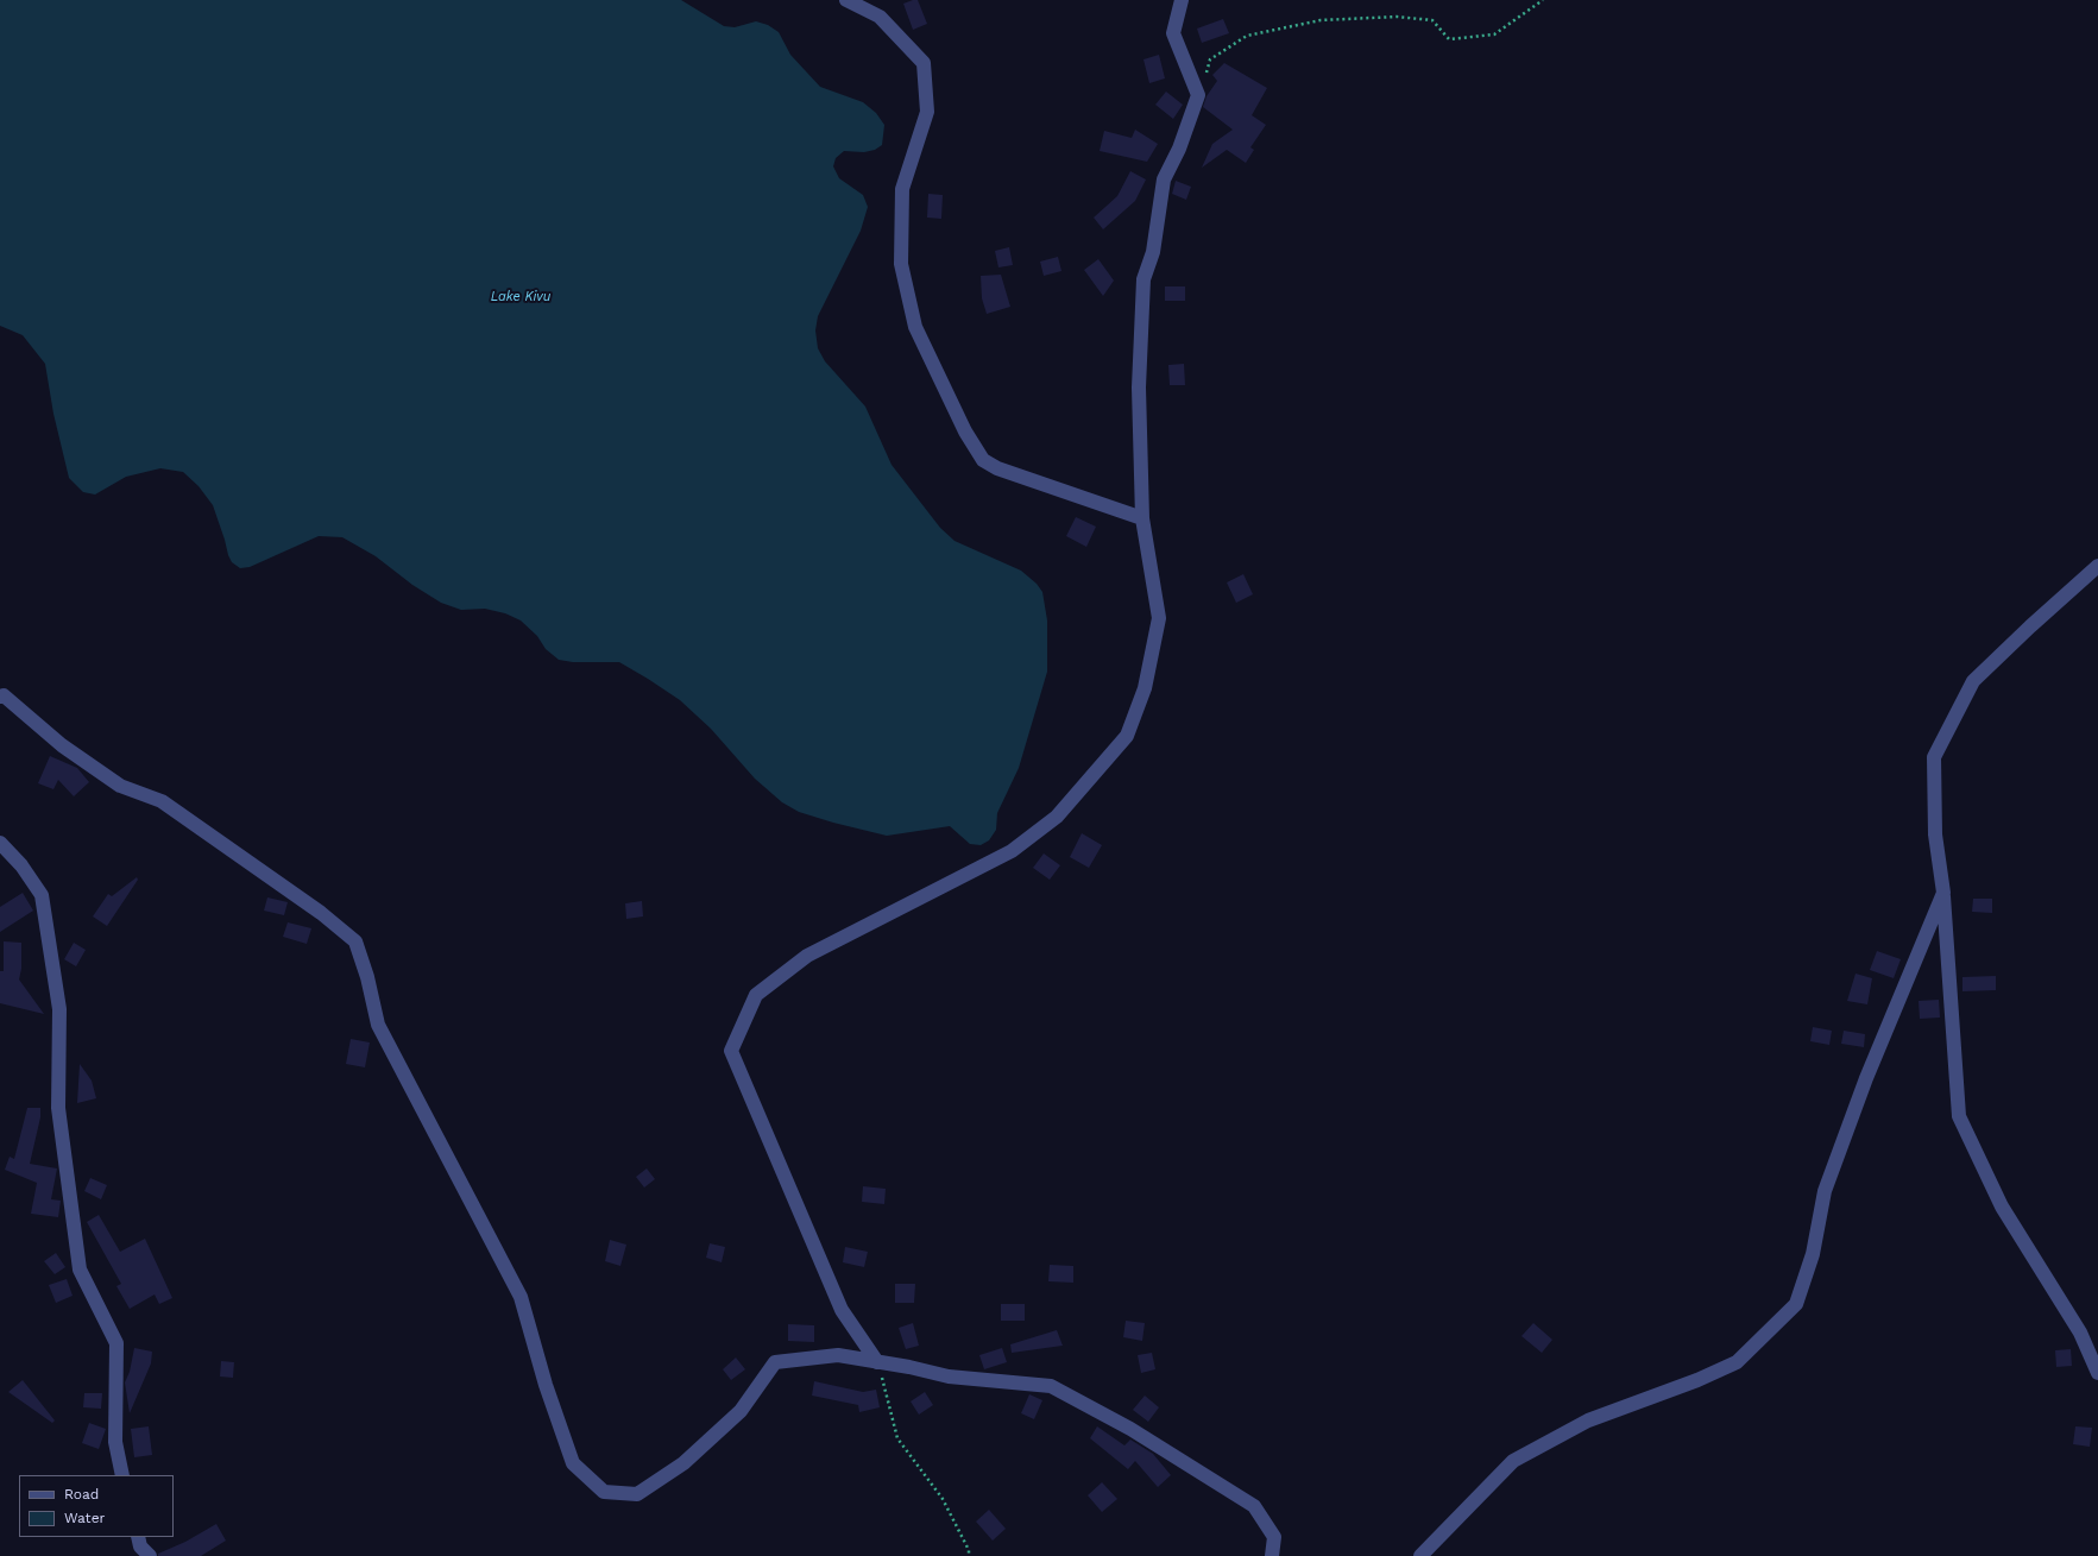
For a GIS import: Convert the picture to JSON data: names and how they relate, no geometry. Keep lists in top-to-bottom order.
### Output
{
  "water": ["Lake Kivu"],
  "legend": ["Road", "Water"]
}
